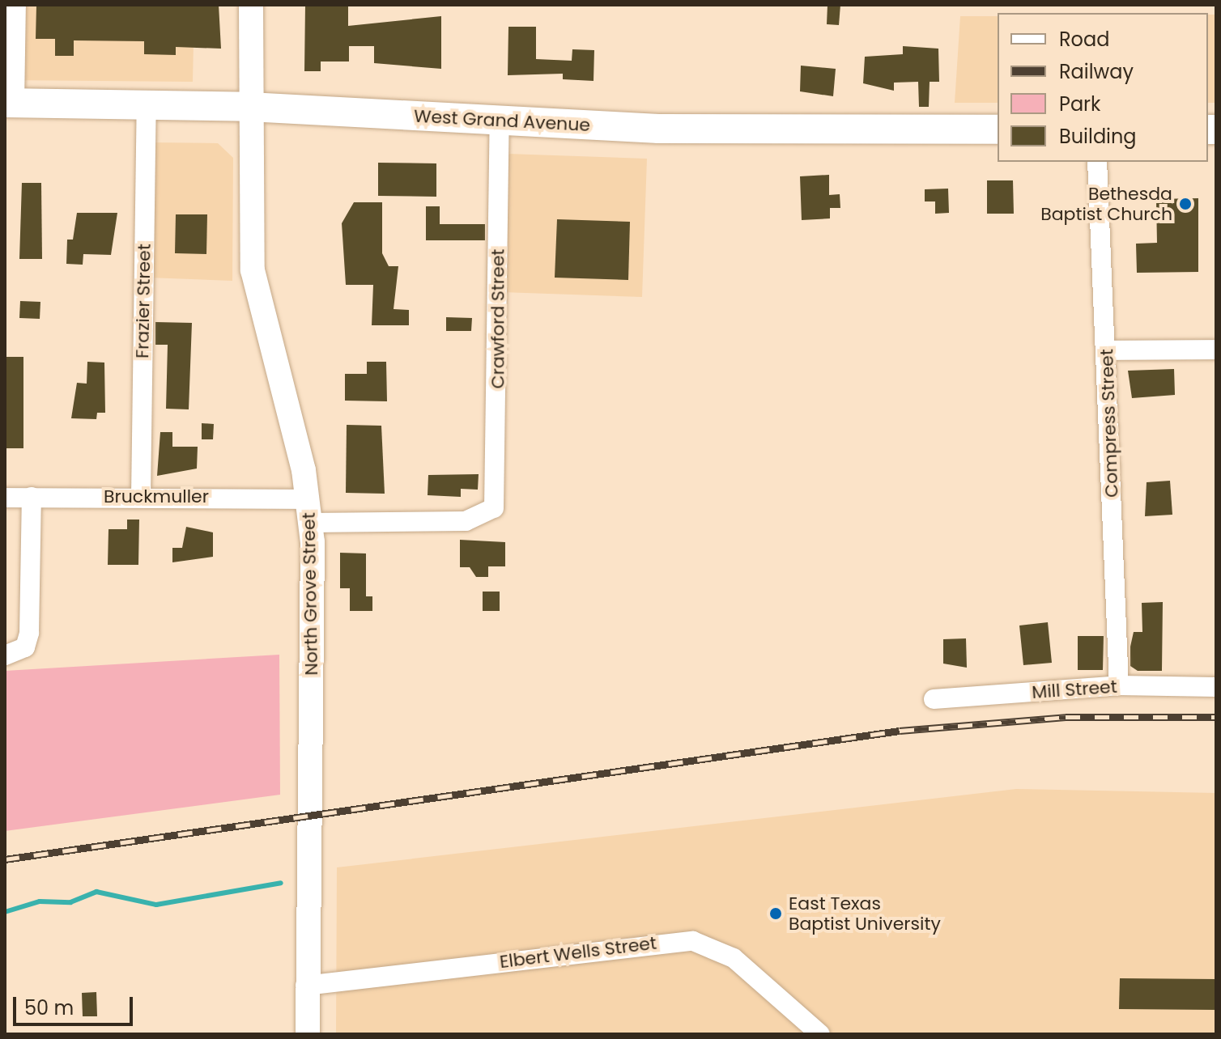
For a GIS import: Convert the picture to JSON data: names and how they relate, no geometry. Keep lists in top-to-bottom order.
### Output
{
  "streets": {
    "highway": ["West Grand Avenue"],
    "main road": ["North Grove Street"],
    "street": [
      "Frazier Street",
      "Crawford Street",
      "Compress Street",
      "Bruckmuller",
      "Mill Street",
      "Elbert Wells Street"
    ]
  },
  "crossings": [
    ["West Grand Avenue", "Frazier Street"],
    ["West Grand Avenue", "Crawford Street"],
    ["West Grand Avenue", "North Grove Street"],
    ["Frazier Street", "Bruckmuller"],
    ["Crawford Street", "Bruckmuller"],
    ["Compress Street", "Mill Street"],
    ["Bruckmuller", "North Grove Street"],
    ["North Grove Street", "Elbert Wells Street"]
  ],
  "places": ["Bethesda Baptist Church", "East Texas Baptist University"],
  "legend": [
    "Road",
    "Railway",
    "Park",
    "Building"
  ],
  "scale_bar": "50 m"
}
